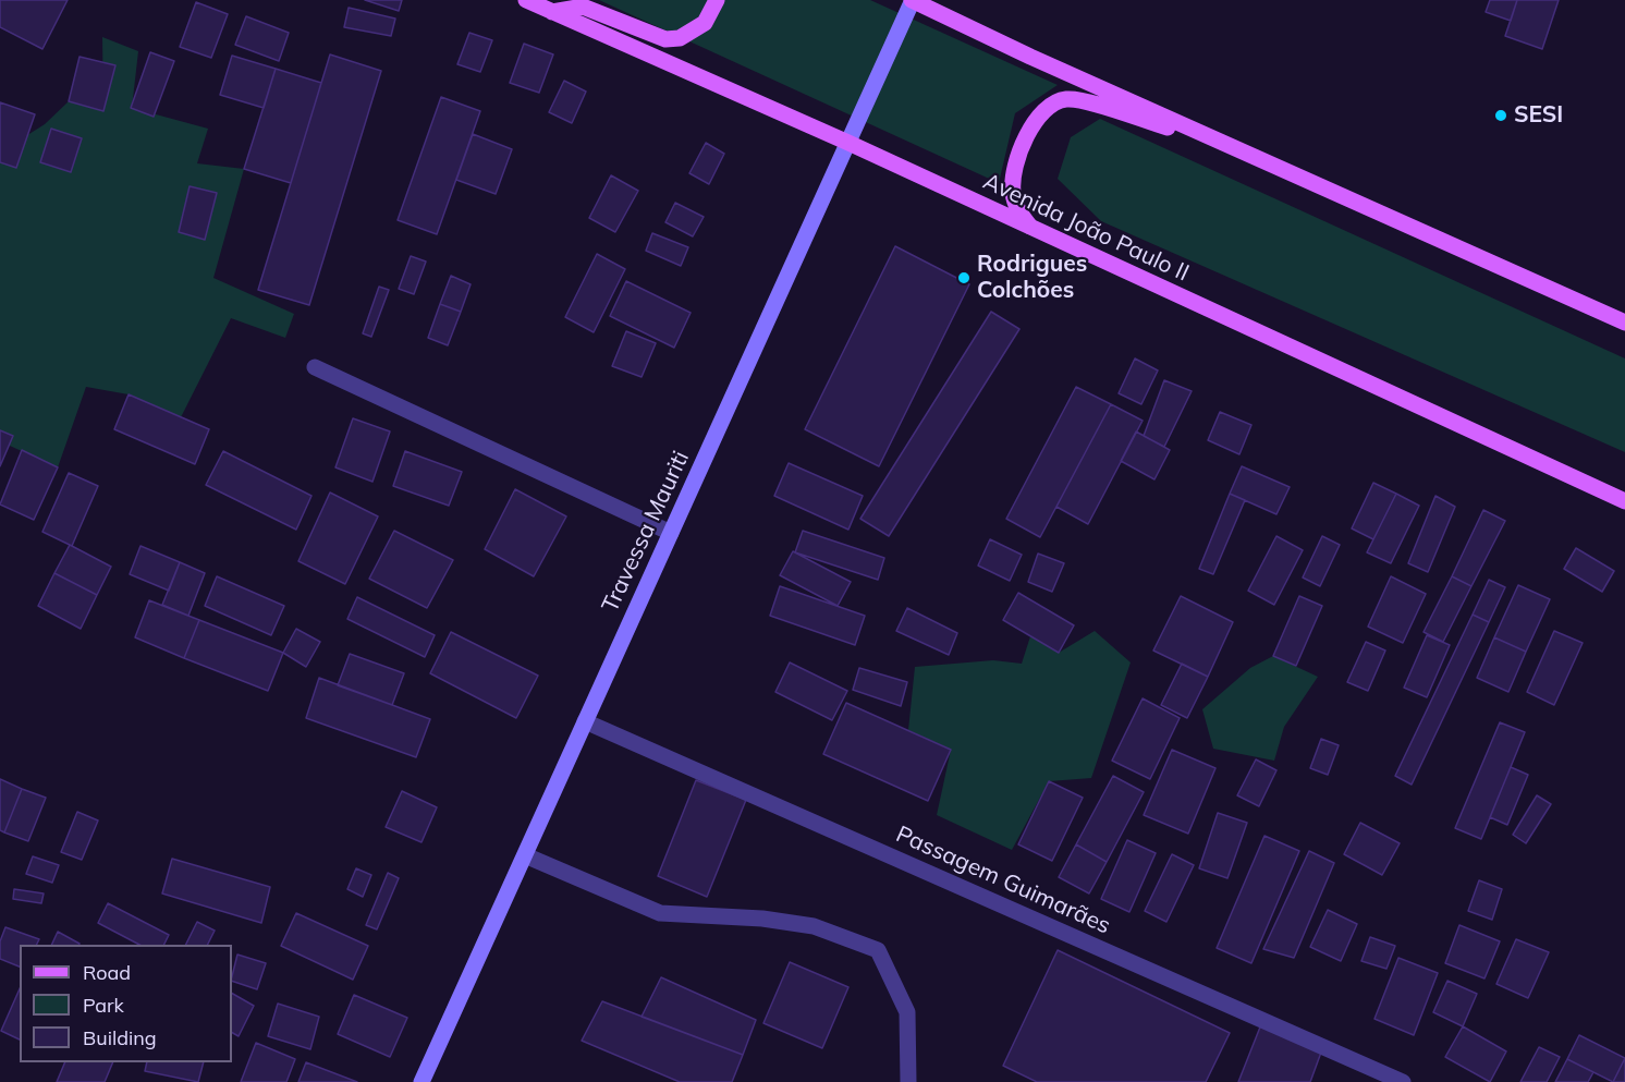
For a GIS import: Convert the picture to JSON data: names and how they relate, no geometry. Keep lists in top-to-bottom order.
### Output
{
  "streets": {
    "main road": ["Avenida João Paulo II", "Travessa Mauriti"],
    "street": ["Passagem Guimarães"]
  },
  "crossings": [
    ["Avenida João Paulo II", "Travessa Mauriti"],
    ["Travessa Mauriti", "Passagem Guimarães"]
  ],
  "places": ["SESI", "Rodrigues Colchões"],
  "legend": ["Road", "Park", "Building"]
}
